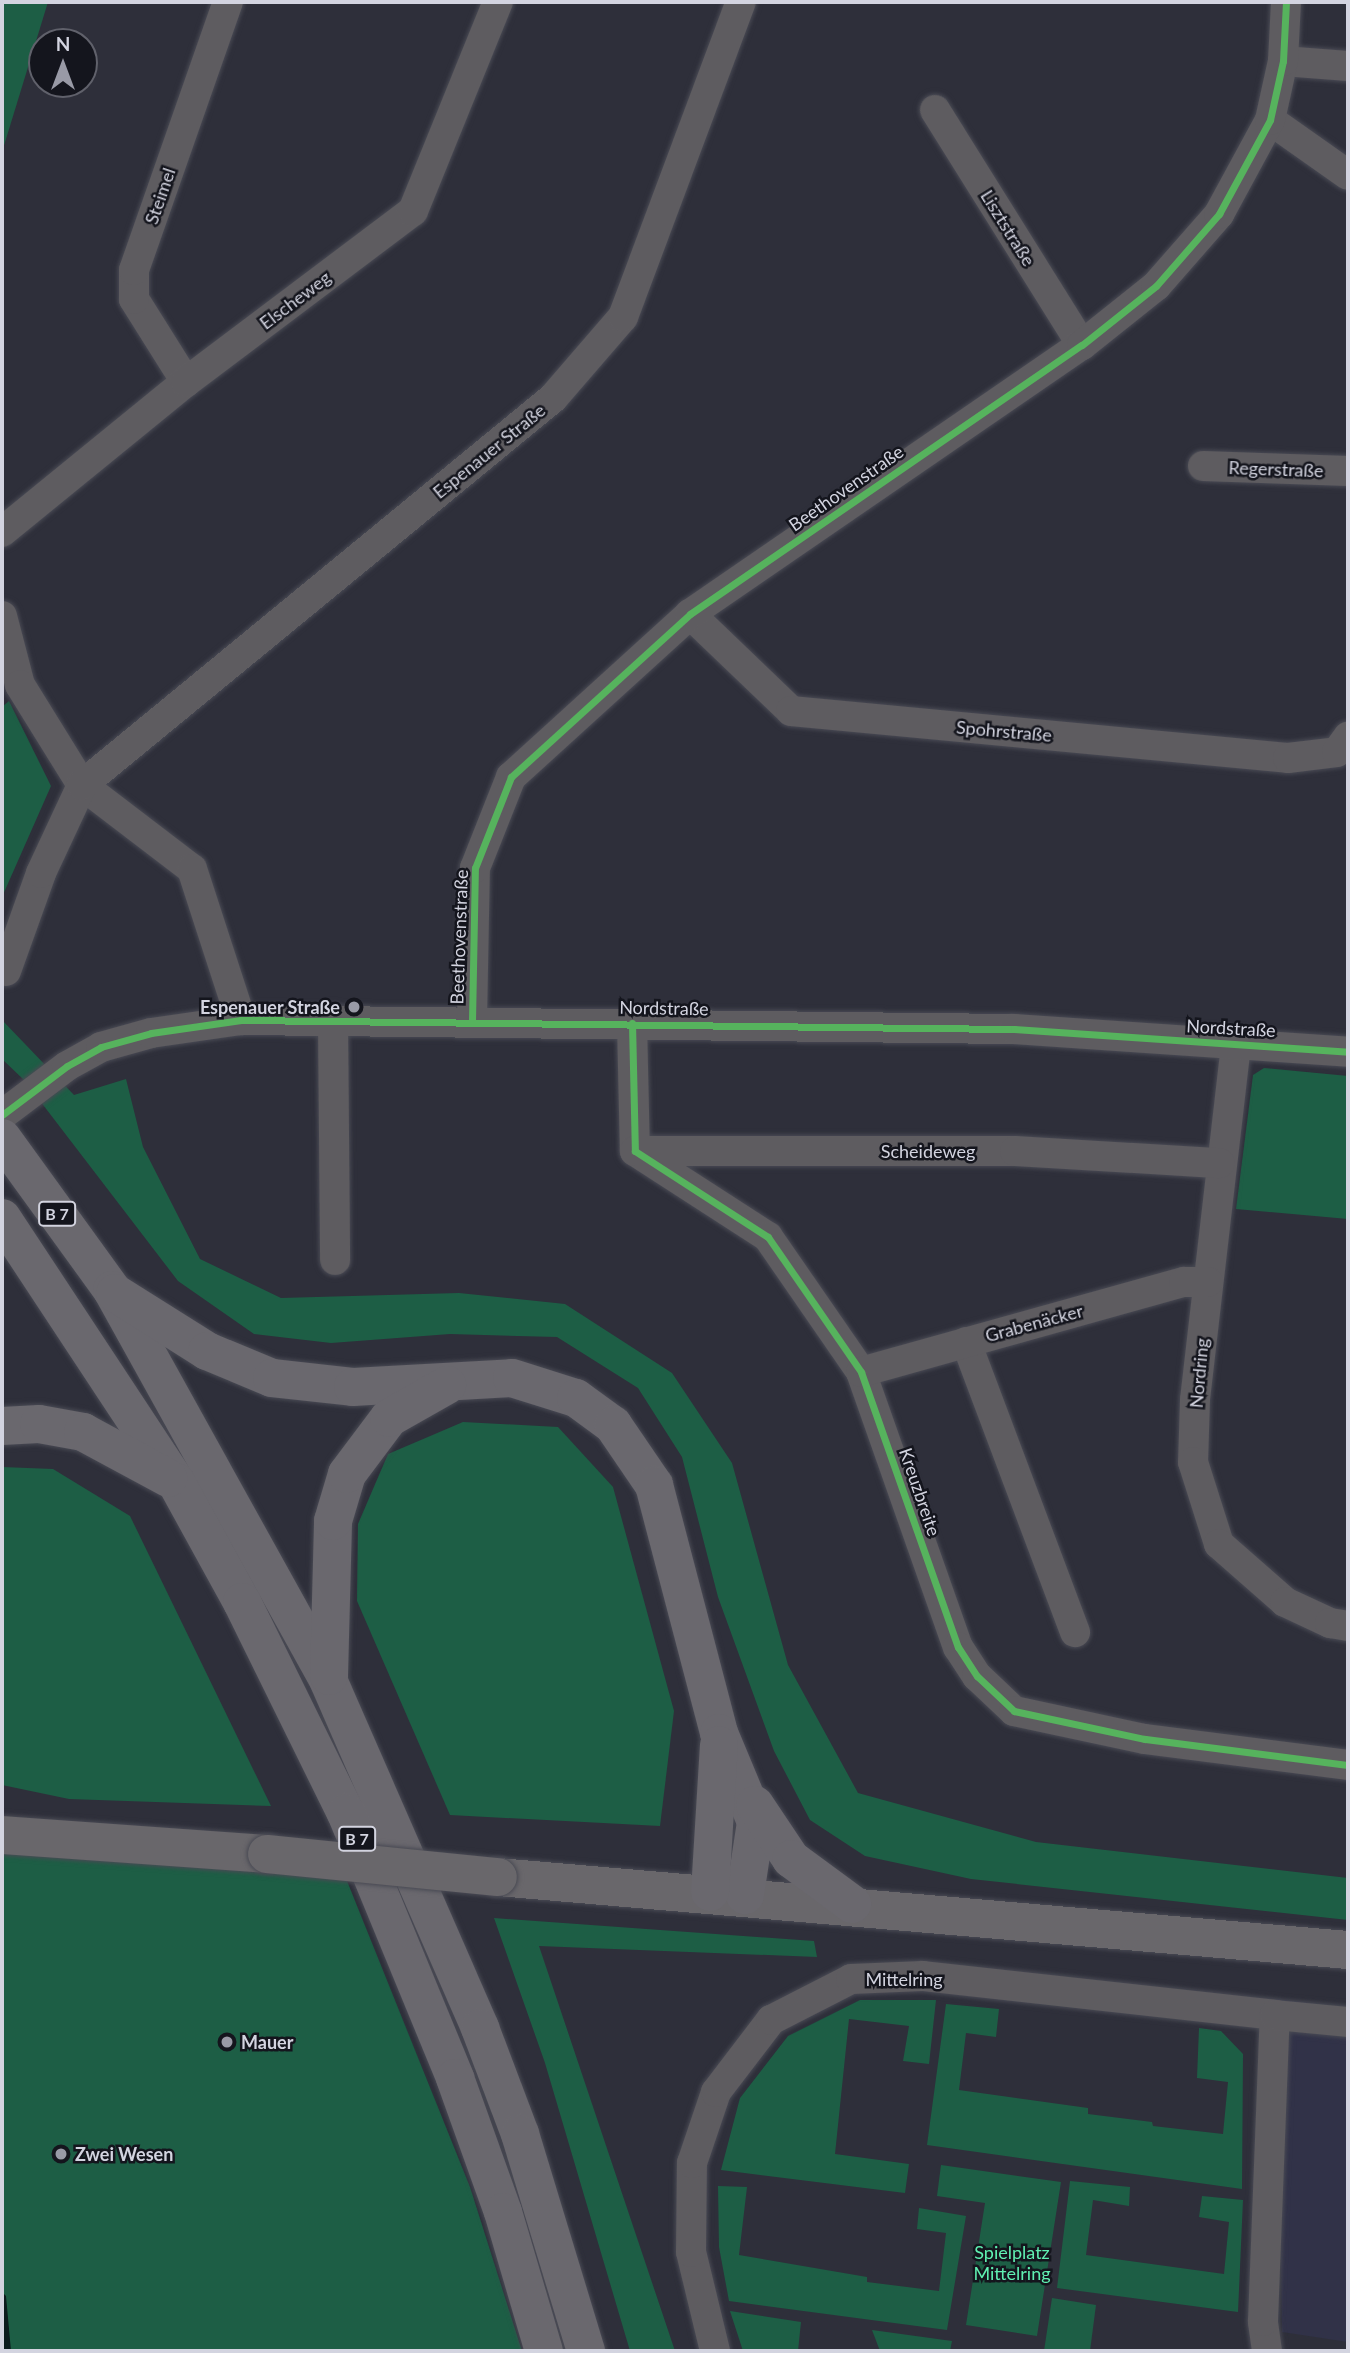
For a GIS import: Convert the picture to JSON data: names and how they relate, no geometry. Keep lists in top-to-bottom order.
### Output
{
  "streets": {
    "highway": ["B 7"],
    "street": [
      "Steimel",
      "Lisztstraße",
      "Elscheweg",
      "Espenauer Straße",
      "Regerstraße",
      "Beethovenstraße",
      "Spohrstraße",
      "Nordstraße",
      "Scheideweg",
      "Grabenäcker",
      "Nordring",
      "Kreuzbreite",
      "Mittelring"
    ]
  },
  "crossings": [
    ["Steimel", "Elscheweg"],
    ["Lisztstraße", "Beethovenstraße"],
    ["Beethovenstraße", "Spohrstraße"],
    ["Beethovenstraße", "Nordstraße"],
    ["Nordstraße", "Nordring"],
    ["Scheideweg", "Nordring"],
    ["Scheideweg", "Kreuzbreite"],
    ["Grabenäcker", "Nordring"],
    ["Grabenäcker", "Kreuzbreite"]
  ],
  "parks": ["Spielplatz Mittelring"],
  "places": ["Espenauer Straße", "Mauer", "Zwei Wesen"],
  "north": "top"
}
